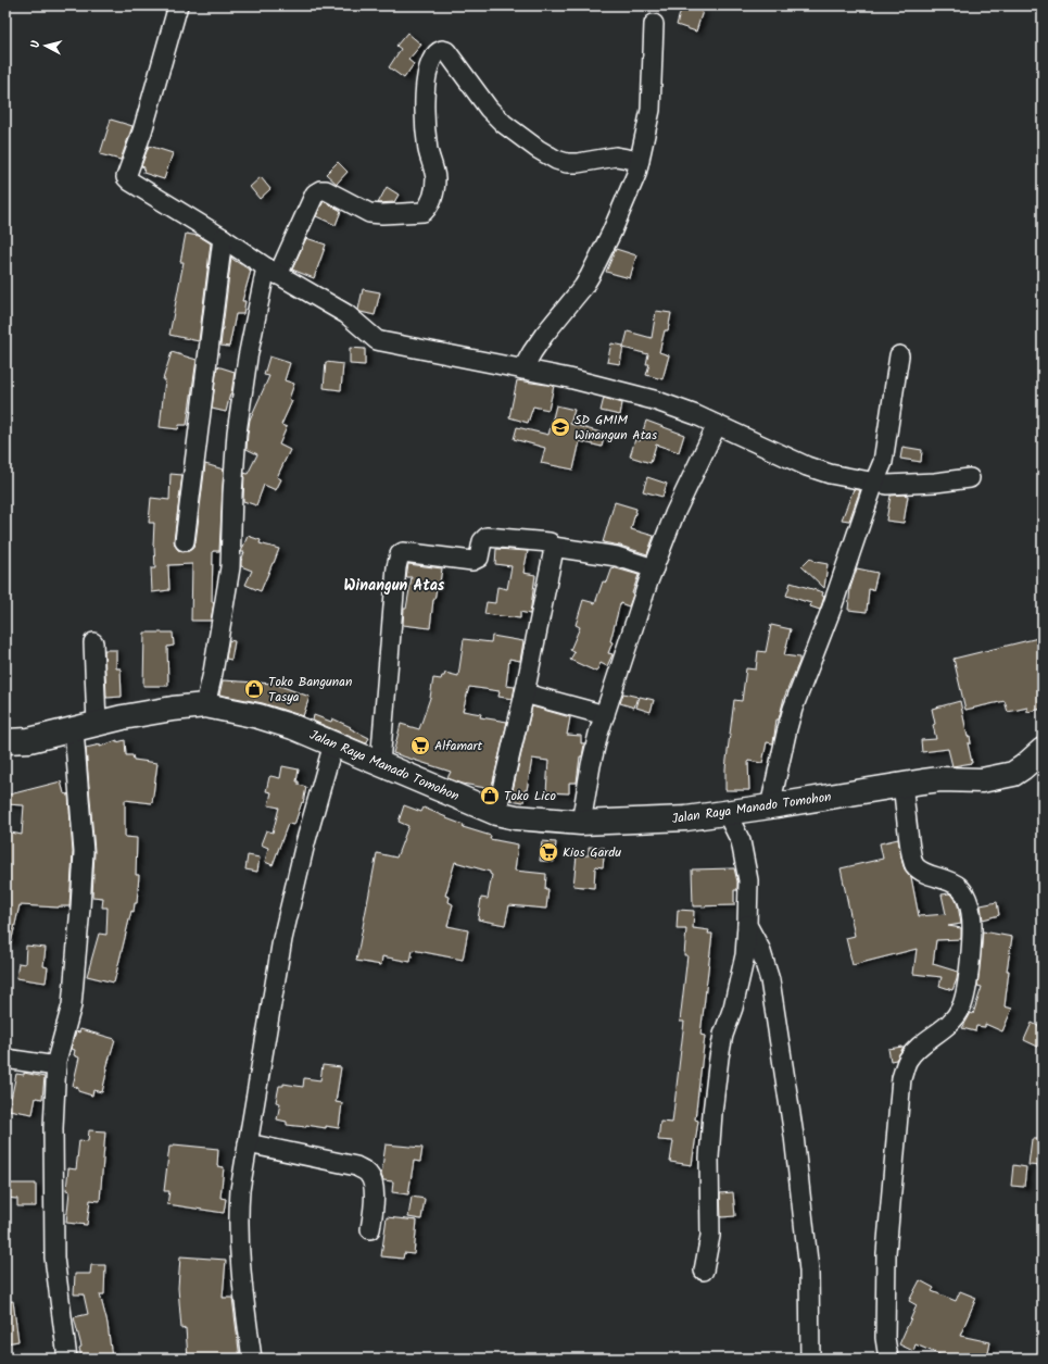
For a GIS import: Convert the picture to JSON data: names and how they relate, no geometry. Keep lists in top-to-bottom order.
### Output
{
  "streets": {
    "highway": ["Jalan Raya Manado Tomohon"]
  },
  "districts": ["Winangun Atas"],
  "places": {
    "school or university": ["SD GMIM Winangun Atas"],
    "shop": ["Toko Bangunan Tasya", "Toko Lico"],
    "supermarket": ["Alfamart", "Kios Gardu"]
  },
  "north": "left"
}
